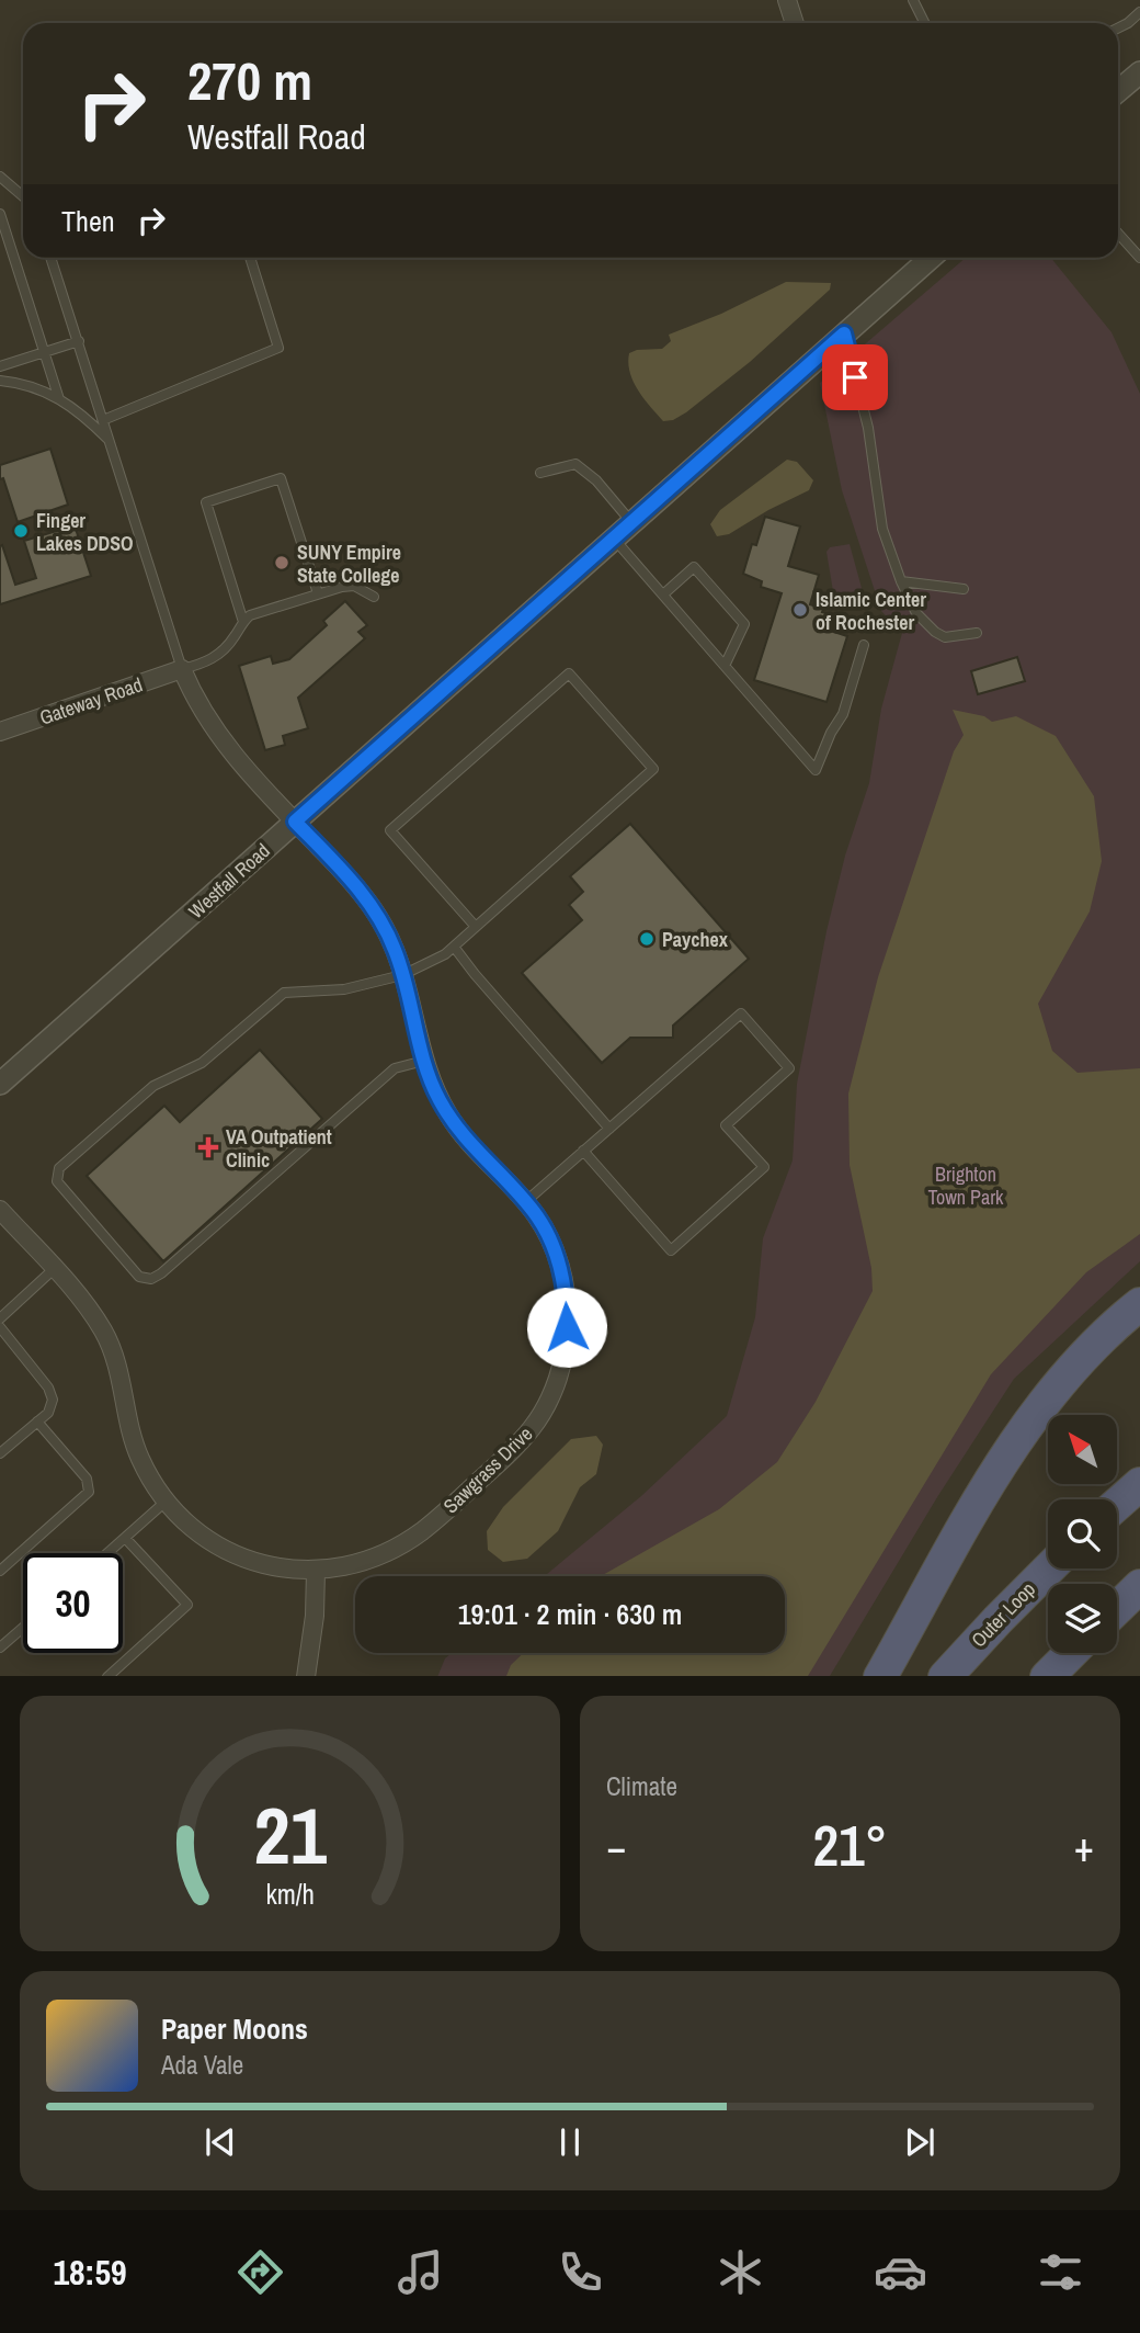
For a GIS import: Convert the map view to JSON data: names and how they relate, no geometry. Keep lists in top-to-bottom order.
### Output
{
  "streets": {
    "highway": ["Outer Loop"],
    "street": ["Gateway Road", "Westfall Road", "Sawgrass Drive"]
  },
  "crossings": [
    ["Gateway Road", "Sawgrass Drive"],
    ["Westfall Road", "Sawgrass Drive"]
  ],
  "parks": ["Brighton Town Park"],
  "places": {
    "other": [
      "Finger Lakes DDSO",
      "SUNY Empire State College",
      "Islamic Center of Rochester",
      "Paychex"
    ],
    "health": ["VA Outpatient Clinic"]
  },
  "north": "top left",
  "page": {
    "turn": ["270 m", "Westfall Road"],
    "then": "Then",
    "limit": "30",
    "trip": "19:01 · 2 min · 630 m",
    "tile": "Climate",
    "heat": ["−", "21°", "+"],
    "song": ["Paper Moons", "Ada Vale"],
    "tabs": "18:59",
    "gauge": ["21", "km/h"]
  }
}
